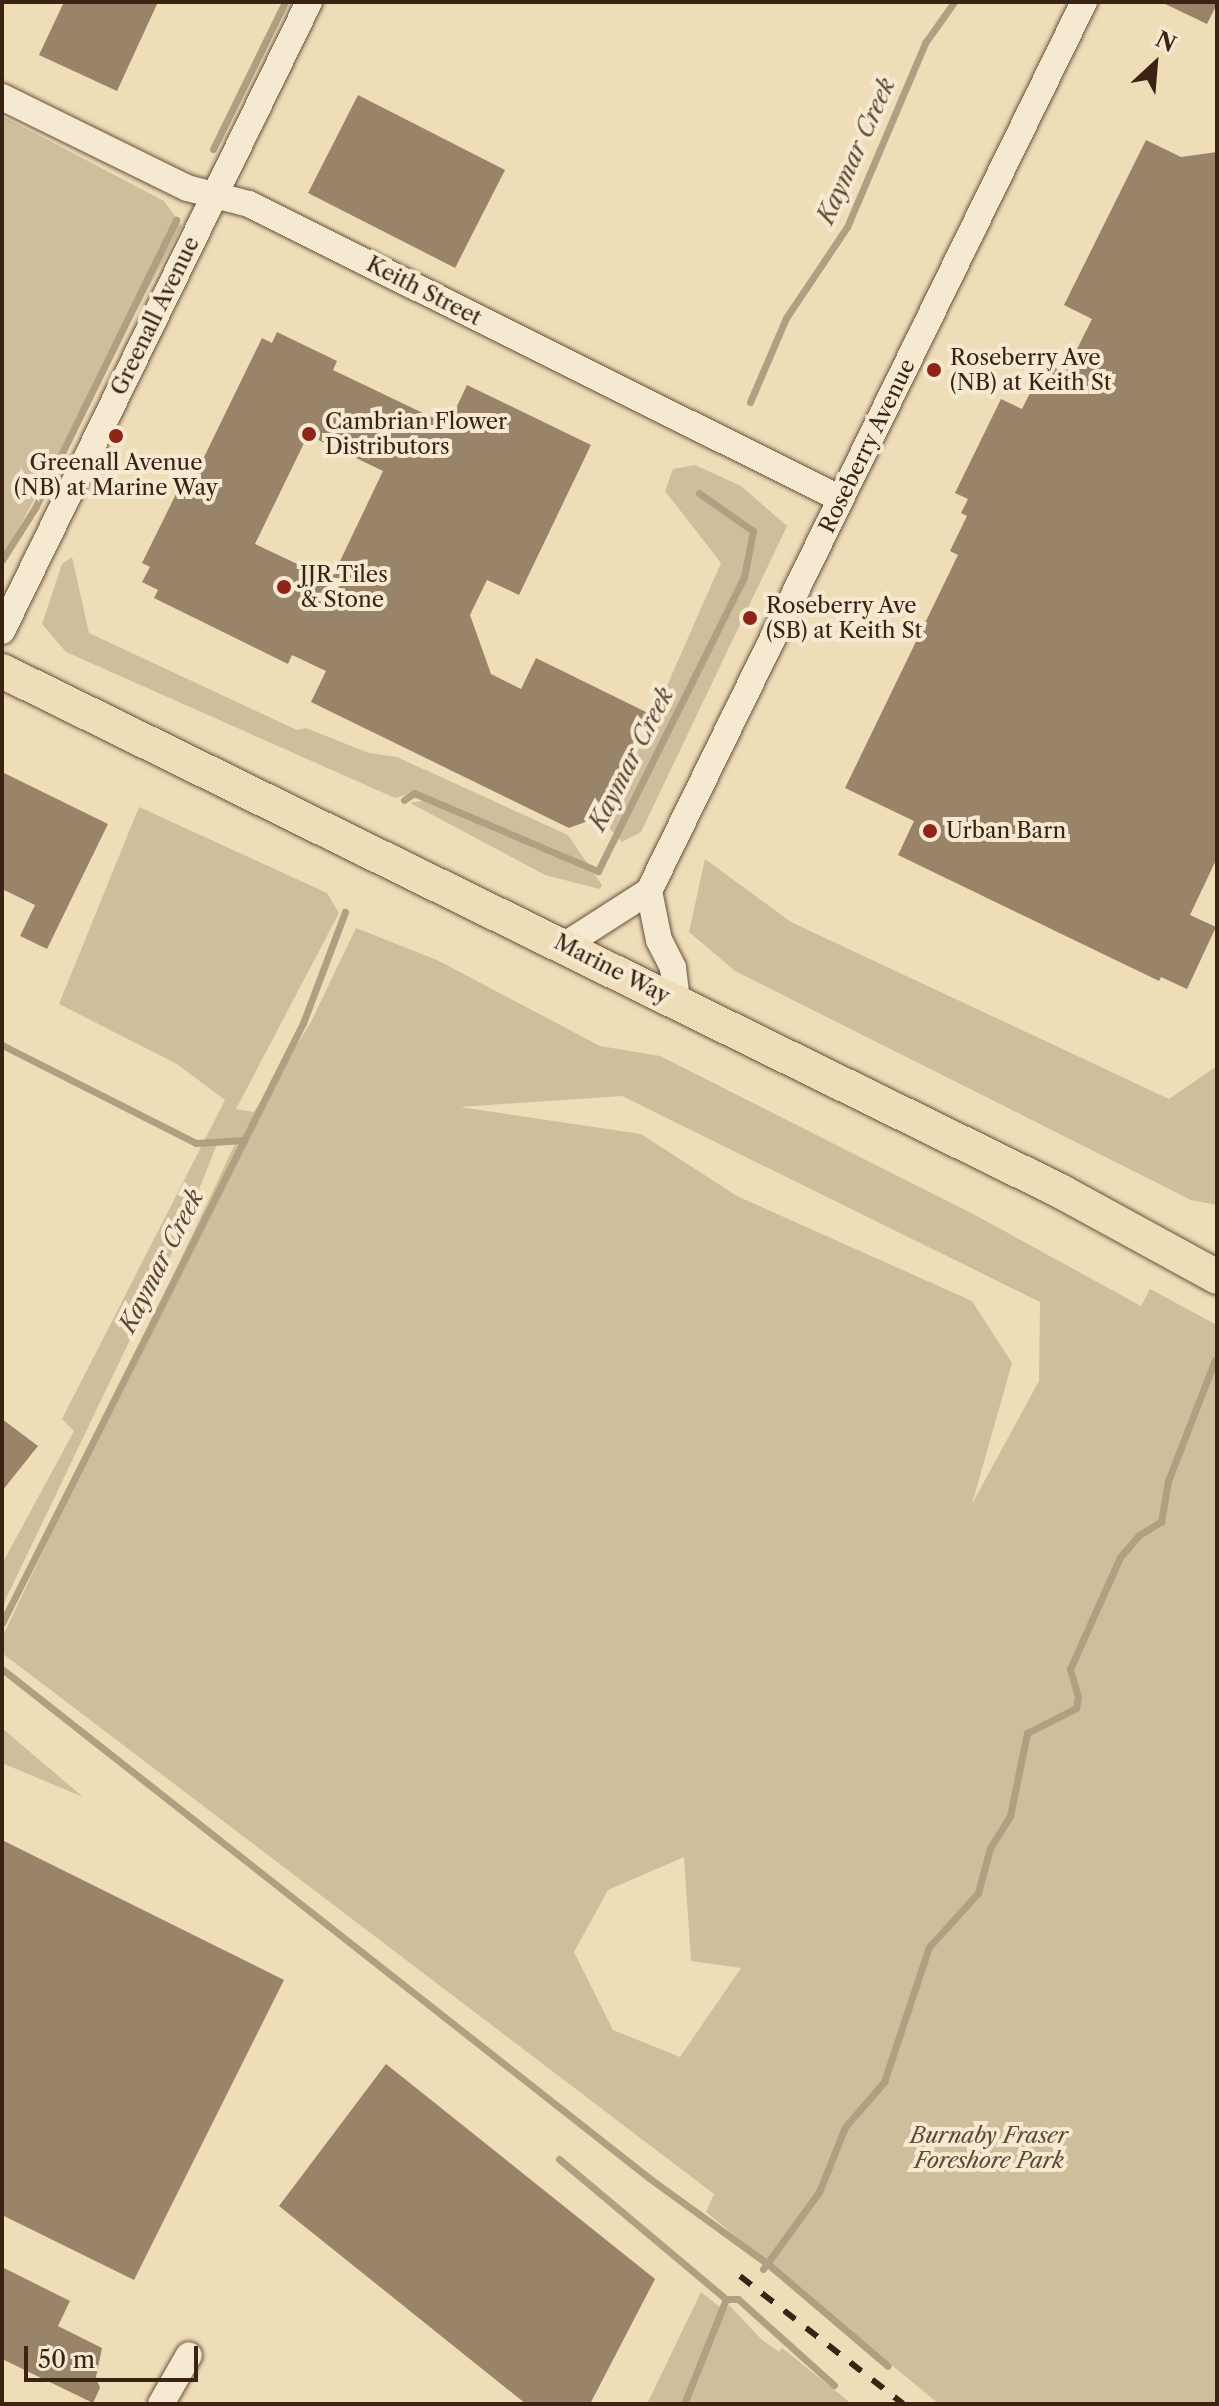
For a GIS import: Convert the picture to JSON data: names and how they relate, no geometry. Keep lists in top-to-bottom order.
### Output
{
  "streets": {
    "main road": ["Marine Way"],
    "street": ["Keith Street", "Greenall Avenue", "Roseberry Avenue"]
  },
  "crossings": [
    ["Keith Street", "Greenall Avenue"],
    ["Keith Street", "Roseberry Avenue"]
  ],
  "water": ["Kaymar Creek"],
  "parks": ["Burnaby Fraser Foreshore Park"],
  "places": [
    "Roseberry Ave (NB) at Keith St",
    "Cambrian Flower Distributors",
    "Greenall Avenue (NB) at Marine Way",
    "JJR Tiles & Stone",
    "Roseberry Ave (SB) at Keith St",
    "Urban Barn"
  ],
  "scale_bar": "50 m",
  "north": "top right"
}
